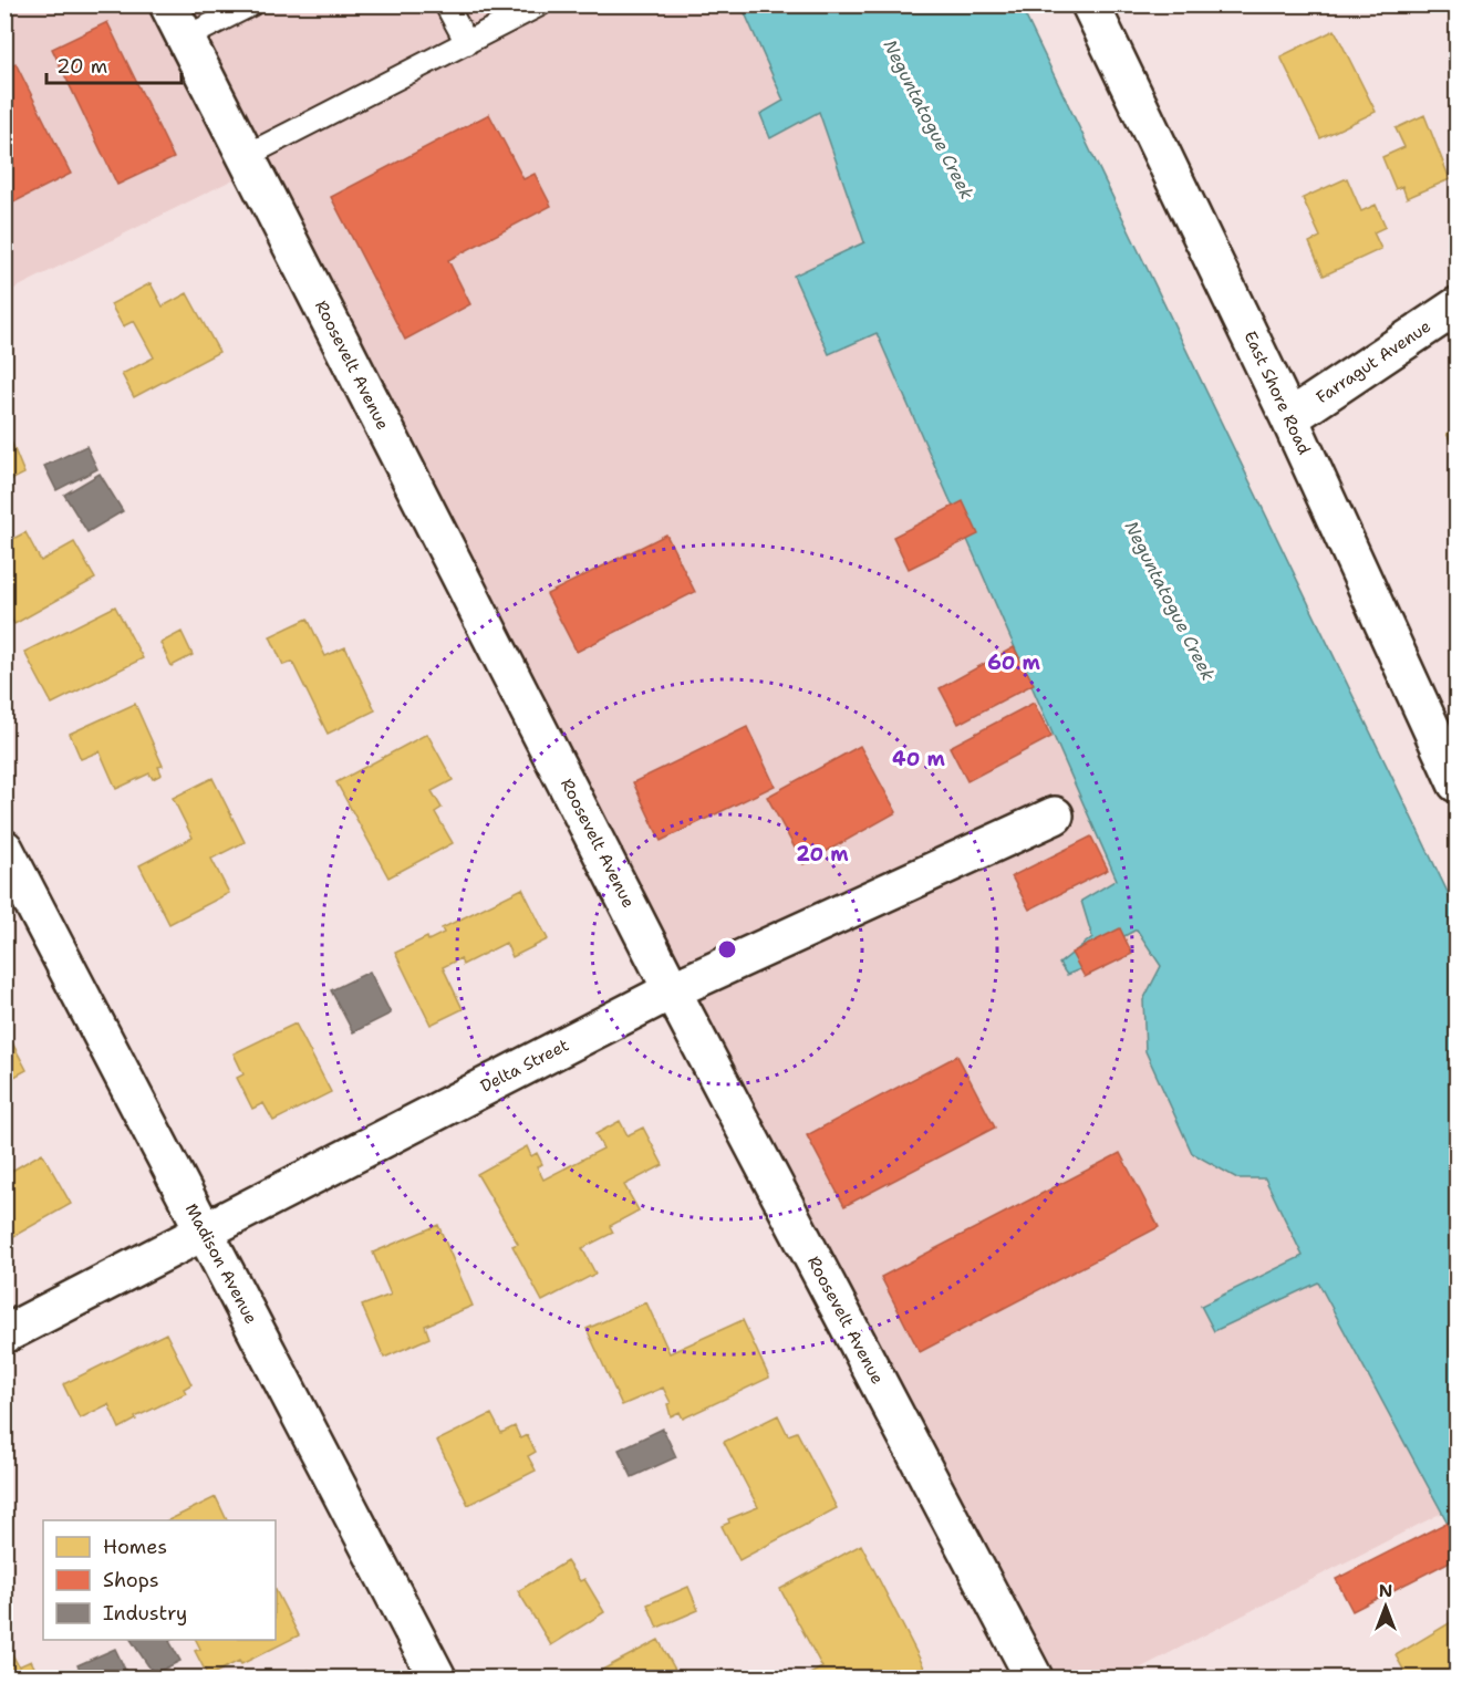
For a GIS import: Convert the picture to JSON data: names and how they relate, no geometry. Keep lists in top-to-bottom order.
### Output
{
  "streets": {
    "street": [
      "Farragut Avenue",
      "Roosevelt Avenue",
      "East Shore Road",
      "Delta Street",
      "Madison Avenue"
    ]
  },
  "crossings": [
    ["Farragut Avenue", "East Shore Road"],
    ["Roosevelt Avenue", "Delta Street"],
    ["Delta Street", "Madison Avenue"]
  ],
  "water": ["Neguntatogue Creek"],
  "legend": ["Homes", "Shops", "Industry"],
  "scale_bar": "20 m",
  "north": "top",
  "rings": ["60 m", "40 m", "20 m"]
}
